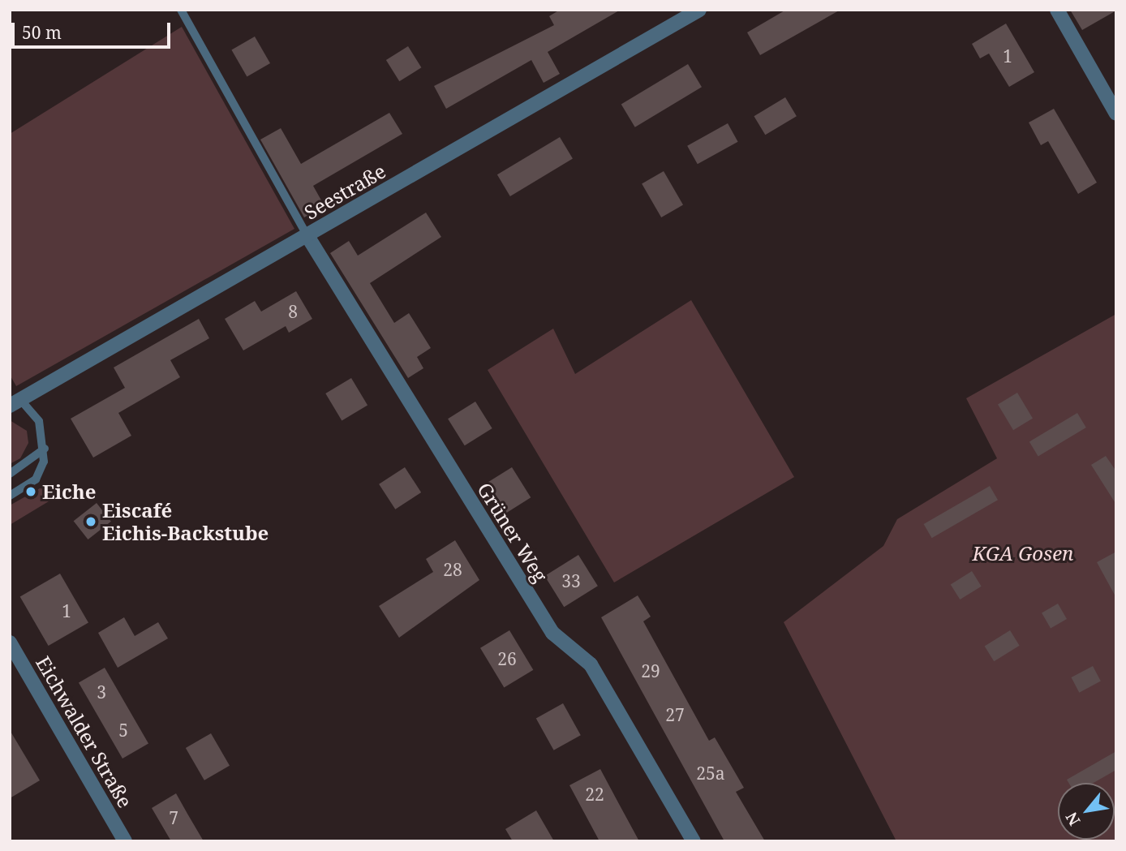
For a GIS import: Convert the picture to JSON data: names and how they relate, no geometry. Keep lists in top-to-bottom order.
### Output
{
  "streets": {
    "street": ["Seestraße", "Grüner Weg", "Eichwalder Straße"]
  },
  "crossings": [
    ["Seestraße", "Grüner Weg"]
  ],
  "parks": ["KGA Gosen"],
  "places": ["Eiche", "Eiscafé Eichis-Backstube"],
  "house_numbers": [
    "1",
    "8",
    "28",
    "33",
    "1",
    "26",
    "29",
    "3",
    "27",
    "5",
    "25a",
    "22",
    "7"
  ],
  "scale_bar": "50 m",
  "north": "bottom left"
}
